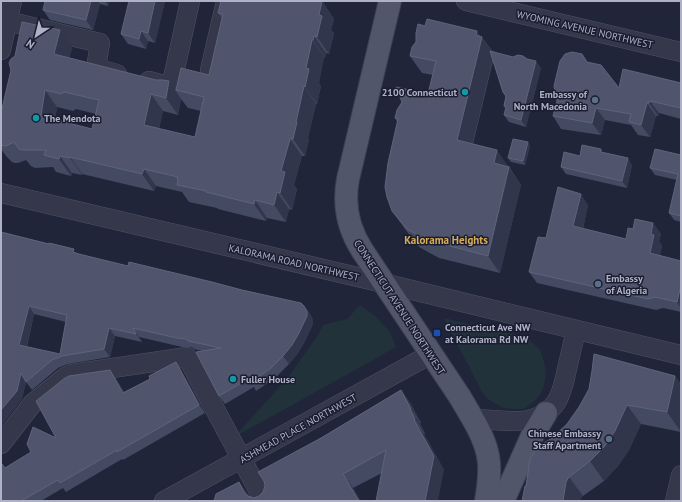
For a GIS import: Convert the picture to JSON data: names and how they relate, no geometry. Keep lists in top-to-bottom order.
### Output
{
  "streets": {
    "main road": ["CONNECTICUT AVENUE NORTHWEST"],
    "street": ["WYOMING AVENUE NORTHWEST", "KALORAMA ROAD NORTHWEST", "ASHMEAD PLACE NORTHWEST"]
  },
  "crossings": [
    ["KALORAMA ROAD NORTHWEST", "CONNECTICUT AVENUE NORTHWEST"],
    ["CONNECTICUT AVENUE NORTHWEST", "ASHMEAD PLACE NORTHWEST"]
  ],
  "districts": ["Kalorama Heights"],
  "places": {
    "other": [
      "2100 Connecticut",
      "Embassy of North Macedonia",
      "The Mendota",
      "Embassy of Algeria",
      "Fuller House",
      "Chinese Embassy Staff Apartment"
    ],
    "transit": ["Connecticut Ave NW at Kalorama Rd NW"]
  },
  "north": "bottom left"
}
